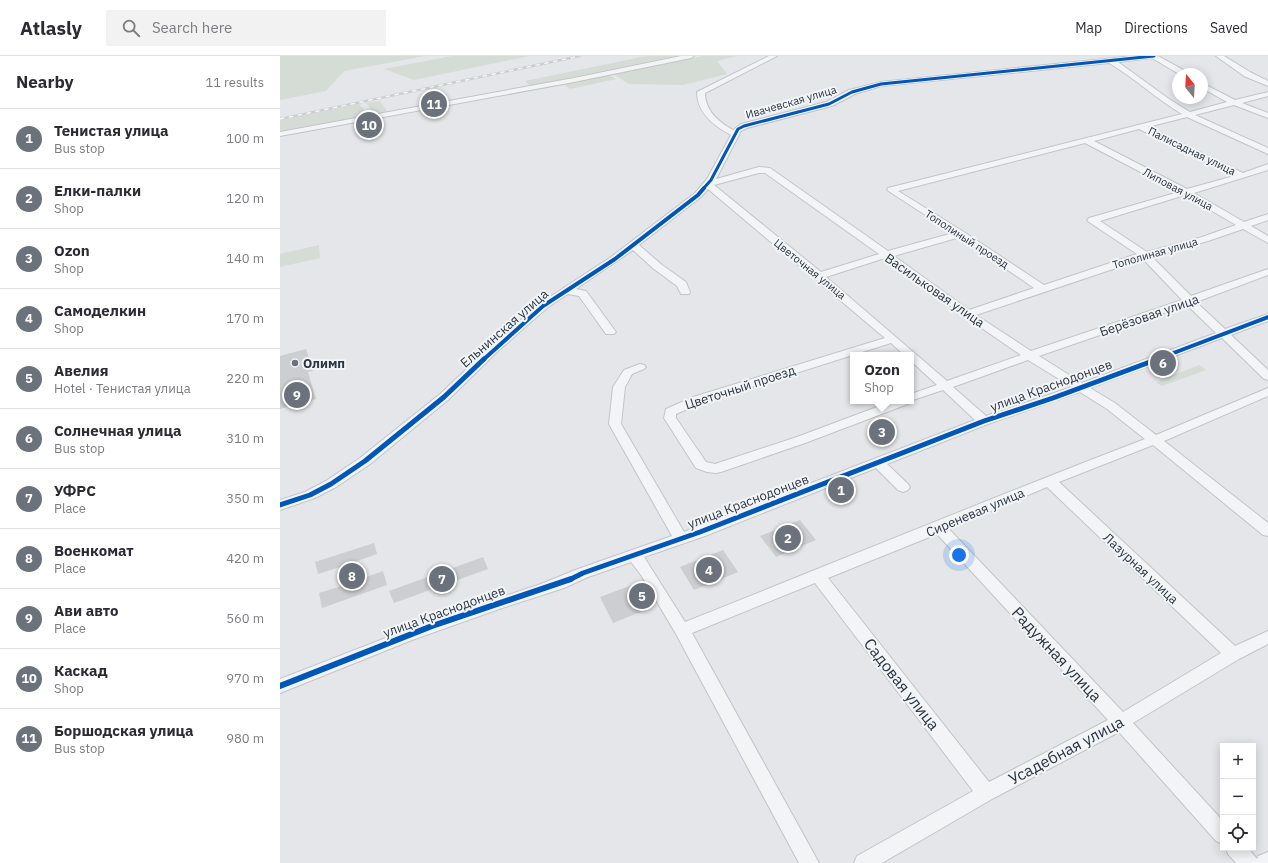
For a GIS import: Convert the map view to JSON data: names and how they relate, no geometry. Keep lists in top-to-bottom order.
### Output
{
  "streets": {
    "street": [
      "Ивачевская улица",
      "Палисадная улица",
      "Липовая улица",
      "Тополиный проезд",
      "Тополиная улица",
      "Цветочная улица",
      "Васильковая улица",
      "Берёзовая улица",
      "Ельнинская улица",
      "улица Краснодонцев",
      "Цветочный проезд",
      "Сиреневая улица",
      "Лазурная улица",
      "Радужная улица",
      "Садовая улица",
      "Усадебная улица"
    ]
  },
  "crossings": [
    ["Ивачевская улица", "Ельнинская улица"],
    ["Липовая улица", "Тополиный проезд"],
    ["Липовая улица", "Тополиная улица"],
    ["Тополиный проезд", "Тополиная улица"],
    ["Тополиная улица", "Васильковая улица"],
    ["Цветочная улица", "Васильковая улица"],
    ["Цветочная улица", "Ельнинская улица"],
    ["Цветочная улица", "улица Краснодонцев"],
    ["Цветочная улица", "Цветочный проезд"],
    ["Васильковая улица", "Берёзовая улица"],
    ["Васильковая улица", "Ельнинская улица"],
    ["Васильковая улица", "улица Краснодонцев"],
    ["Васильковая улица", "Сиреневая улица"],
    ["Сиреневая улица", "Лазурная улица"],
    ["Сиреневая улица", "Радужная улица"],
    ["Сиреневая улица", "Садовая улица"],
    ["Лазурная улица", "Усадебная улица"],
    ["Радужная улица", "Усадебная улица"],
    ["Садовая улица", "Усадебная улица"]
  ],
  "places": ["Олимп"],
  "north": "top",
  "page": {
    "header": "Atlasly",
    "search": "Search here",
    "nav": ["Map", "Directions", "Saved"],
    "heading": ["Nearby", "11 results"],
    "pins": [
      "11",
      "10",
      "6",
      "9",
      "3",
      "1",
      "2",
      "4",
      "8",
      "7",
      "5"
    ],
    "list": [
      {
        "mark": "1",
        "name": "Тенистая улица",
        "note": "Bus stop",
        "value": "100 m"
      },
      {
        "mark": "2",
        "name": "Елки-палки",
        "note": "Shop",
        "value": "120 m"
      },
      {
        "mark": "3",
        "name": "Ozon",
        "note": "Shop",
        "value": "140 m"
      },
      {
        "mark": "4",
        "name": "Самоделкин",
        "note": "Shop",
        "value": "170 m"
      },
      {
        "mark": "5",
        "name": "Авелия",
        "note": "Hotel · Тенистая улица",
        "value": "220 m"
      },
      {
        "mark": "6",
        "name": "Солнечная улица",
        "note": "Bus stop",
        "value": "310 m"
      },
      {
        "mark": "7",
        "name": "УФРС",
        "note": "Place",
        "value": "350 m"
      },
      {
        "mark": "8",
        "name": "Военкомат",
        "note": "Place",
        "value": "420 m"
      },
      {
        "mark": "9",
        "name": "Ави авто",
        "note": "Place",
        "value": "560 m"
      },
      {
        "mark": "10",
        "name": "Каскад",
        "note": "Shop",
        "value": "970 m"
      },
      {
        "mark": "11",
        "name": "Боршодская улица",
        "note": "Bus stop",
        "value": "980 m"
      }
    ],
    "popup": ["Ozon", "Shop"],
    "map_buttons": ["+", "−"]
  }
}
